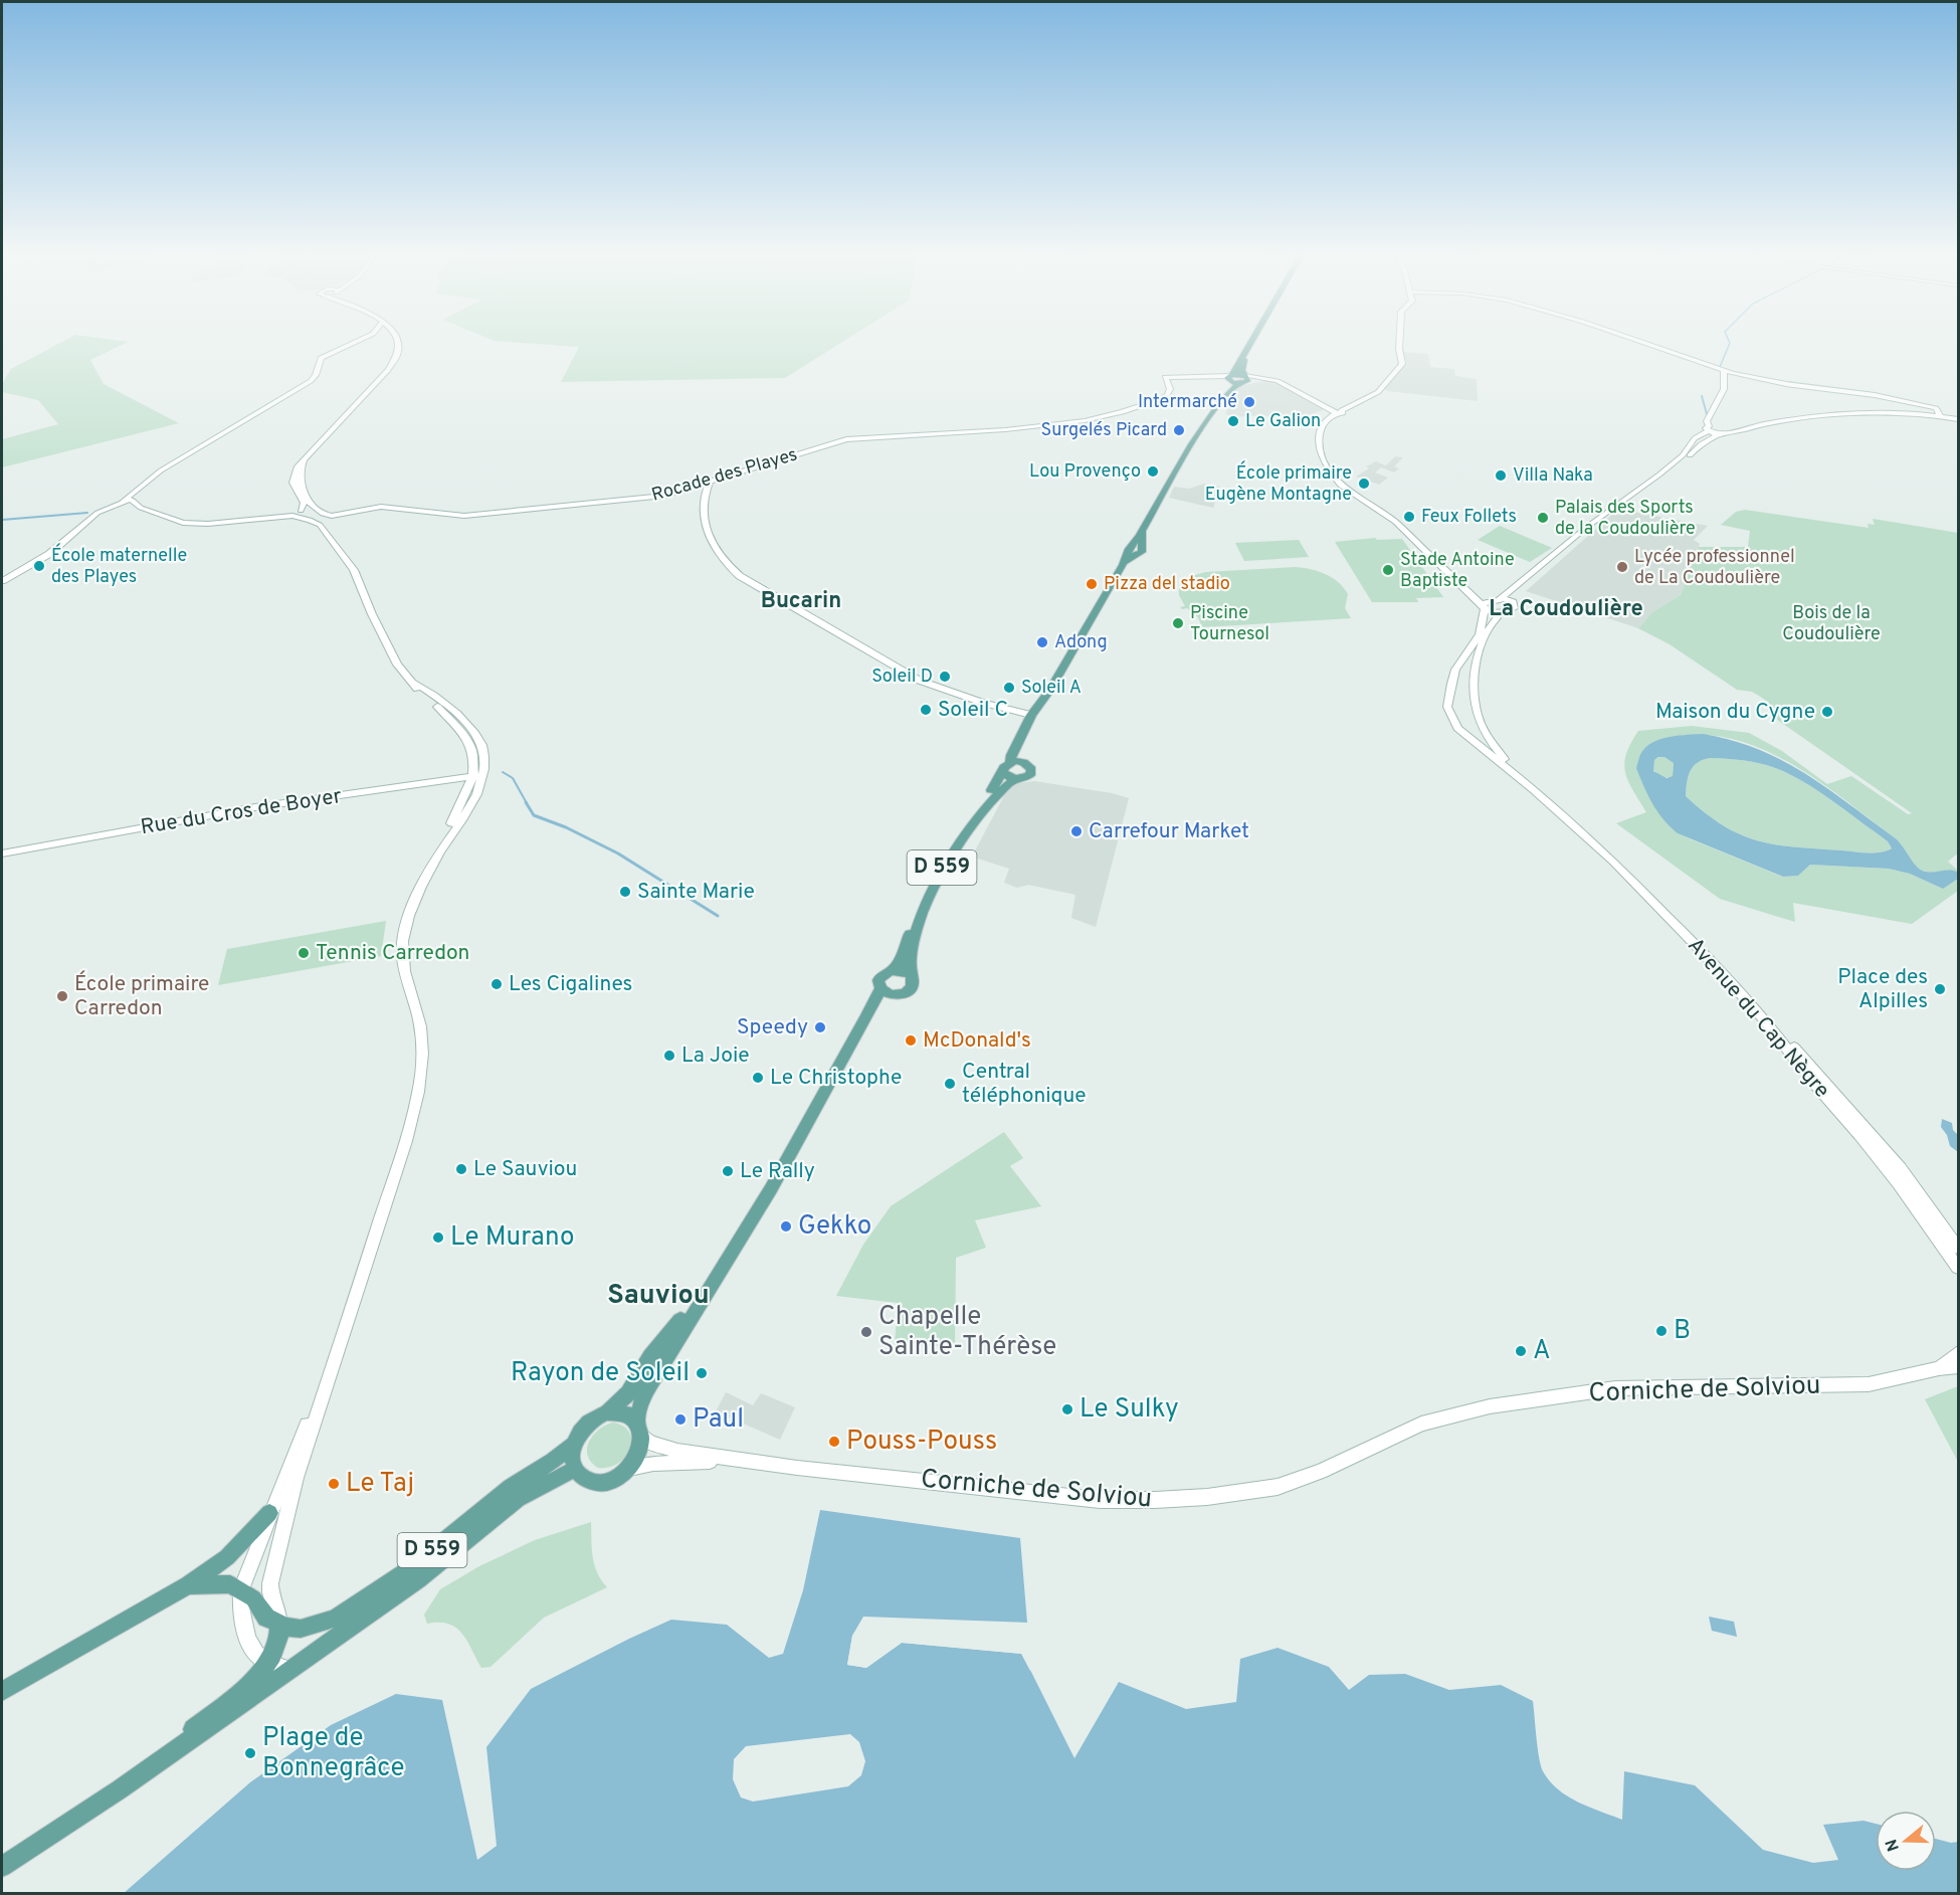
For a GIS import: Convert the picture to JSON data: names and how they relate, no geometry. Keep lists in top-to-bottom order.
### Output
{
  "streets": {
    "main road": ["D 559"],
    "street": [
      "Rocade des Playes",
      "Rue du Cros de Boyer",
      "Avenue du Cap Nègre",
      "Corniche de Solviou"
    ]
  },
  "crossings": [
    ["Rocade des Playes", "D 559"],
    ["D 559", "Corniche de Solviou"]
  ],
  "districts": ["Bucarin", "La Coudoulière", "Sauviou"],
  "parks": ["Bois de la Coudoulière"],
  "places": [
    "Intermarché",
    "Le Galion",
    "Surgelés Picard",
    "Lou Provenço",
    "Villa Naka",
    "École primaire Eugène Montagne",
    "Feux Follets",
    "Palais des Sports de la Coudoulière",
    "École maternelle des Playes",
    "Lycée professionnel de La Coudoulière",
    "Stade Antoine Baptiste",
    "Pizza del stadio",
    "Piscine Tournesol",
    "Adong",
    "Soleil D",
    "Soleil A",
    "Soleil C",
    "Maison du Cygne",
    "Carrefour Market",
    "Sainte Marie",
    "Tennis Carredon",
    "Les Cigalines",
    "Place des Alpilles",
    "École primaire Carredon",
    "Speedy",
    "McDonald's",
    "La Joie",
    "Le Christophe",
    "Central téléphonique",
    "Le Sauviou",
    "Le Rally",
    "Gekko",
    "Le Murano",
    "B",
    "Chapelle Sainte-Thérèse",
    "A",
    "Rayon de Soleil",
    "Le Sulky",
    "Paul",
    "Pouss-Pouss",
    "Le Taj",
    "Plage de Bonnegrâce"
  ],
  "north": "left"
}
